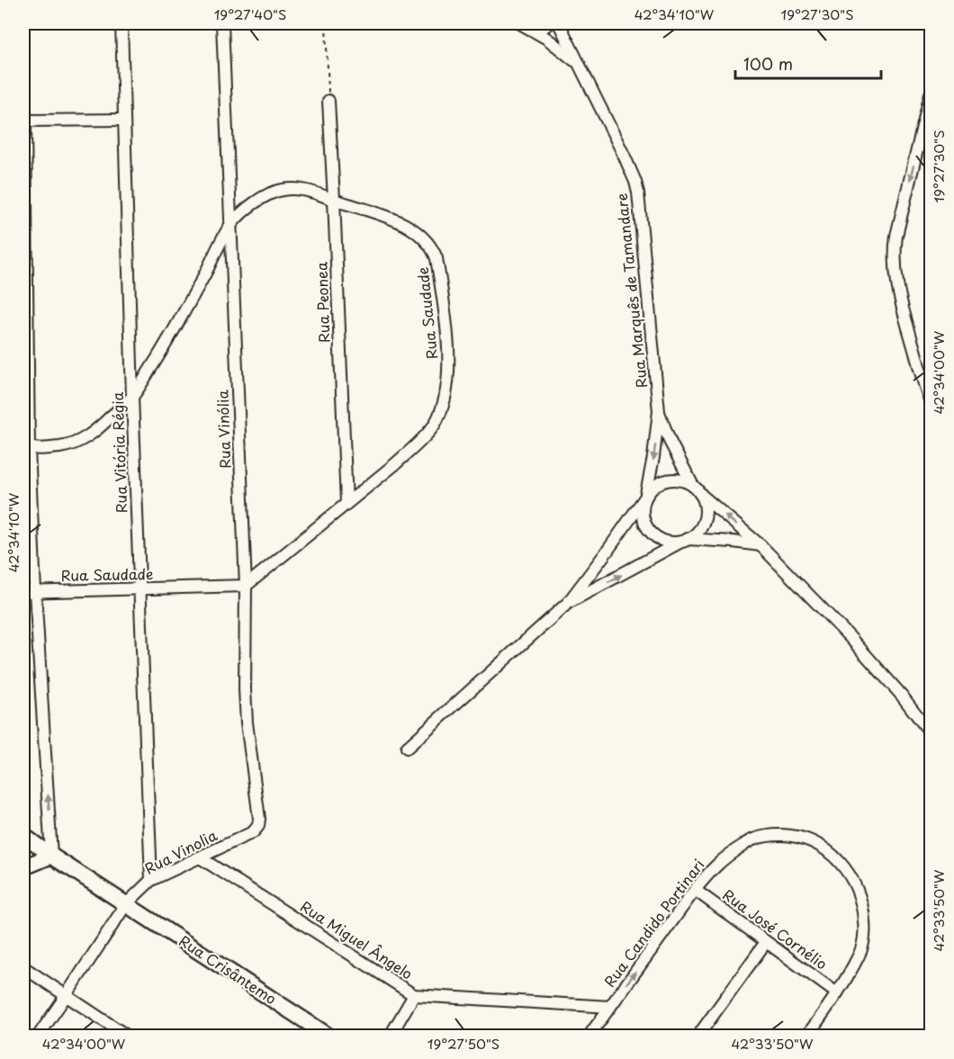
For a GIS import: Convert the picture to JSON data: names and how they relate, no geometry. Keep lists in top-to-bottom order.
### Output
{
  "streets": {
    "main road": ["Rua Crisântemo"],
    "street": [
      "Rua Marquês de Tamandare",
      "Rua Peonea",
      "Rua Saudade",
      "Rua Vinólia",
      "Rua Vitória Régia",
      "Rua Vinolia",
      "Rua Candido Portinari",
      "Rua José Cornélio",
      "Rua Miguel Ângelo"
    ]
  },
  "crossings": [
    ["Rua Peonea", "Rua Saudade"],
    ["Rua Saudade", "Rua Vinólia"],
    ["Rua Saudade", "Rua Vitória Régia"],
    ["Rua Vinólia", "Rua Vinolia"],
    ["Rua Vitória Régia", "Rua Vinolia"],
    ["Rua Vinolia", "Rua Miguel Ângelo"],
    ["Rua Vinolia", "Rua Crisântemo"],
    ["Rua Candido Portinari", "Rua José Cornélio"],
    ["Rua Candido Portinari", "Rua Miguel Ângelo"]
  ],
  "scale_bar": "100 m",
  "coordinates": [
    "19°27'40\"S",
    "42°34'10\"W",
    "19°27'30\"S",
    "42°34'00\"W",
    "42°33'50\"W",
    "19°27'50\"S"
  ]
}
